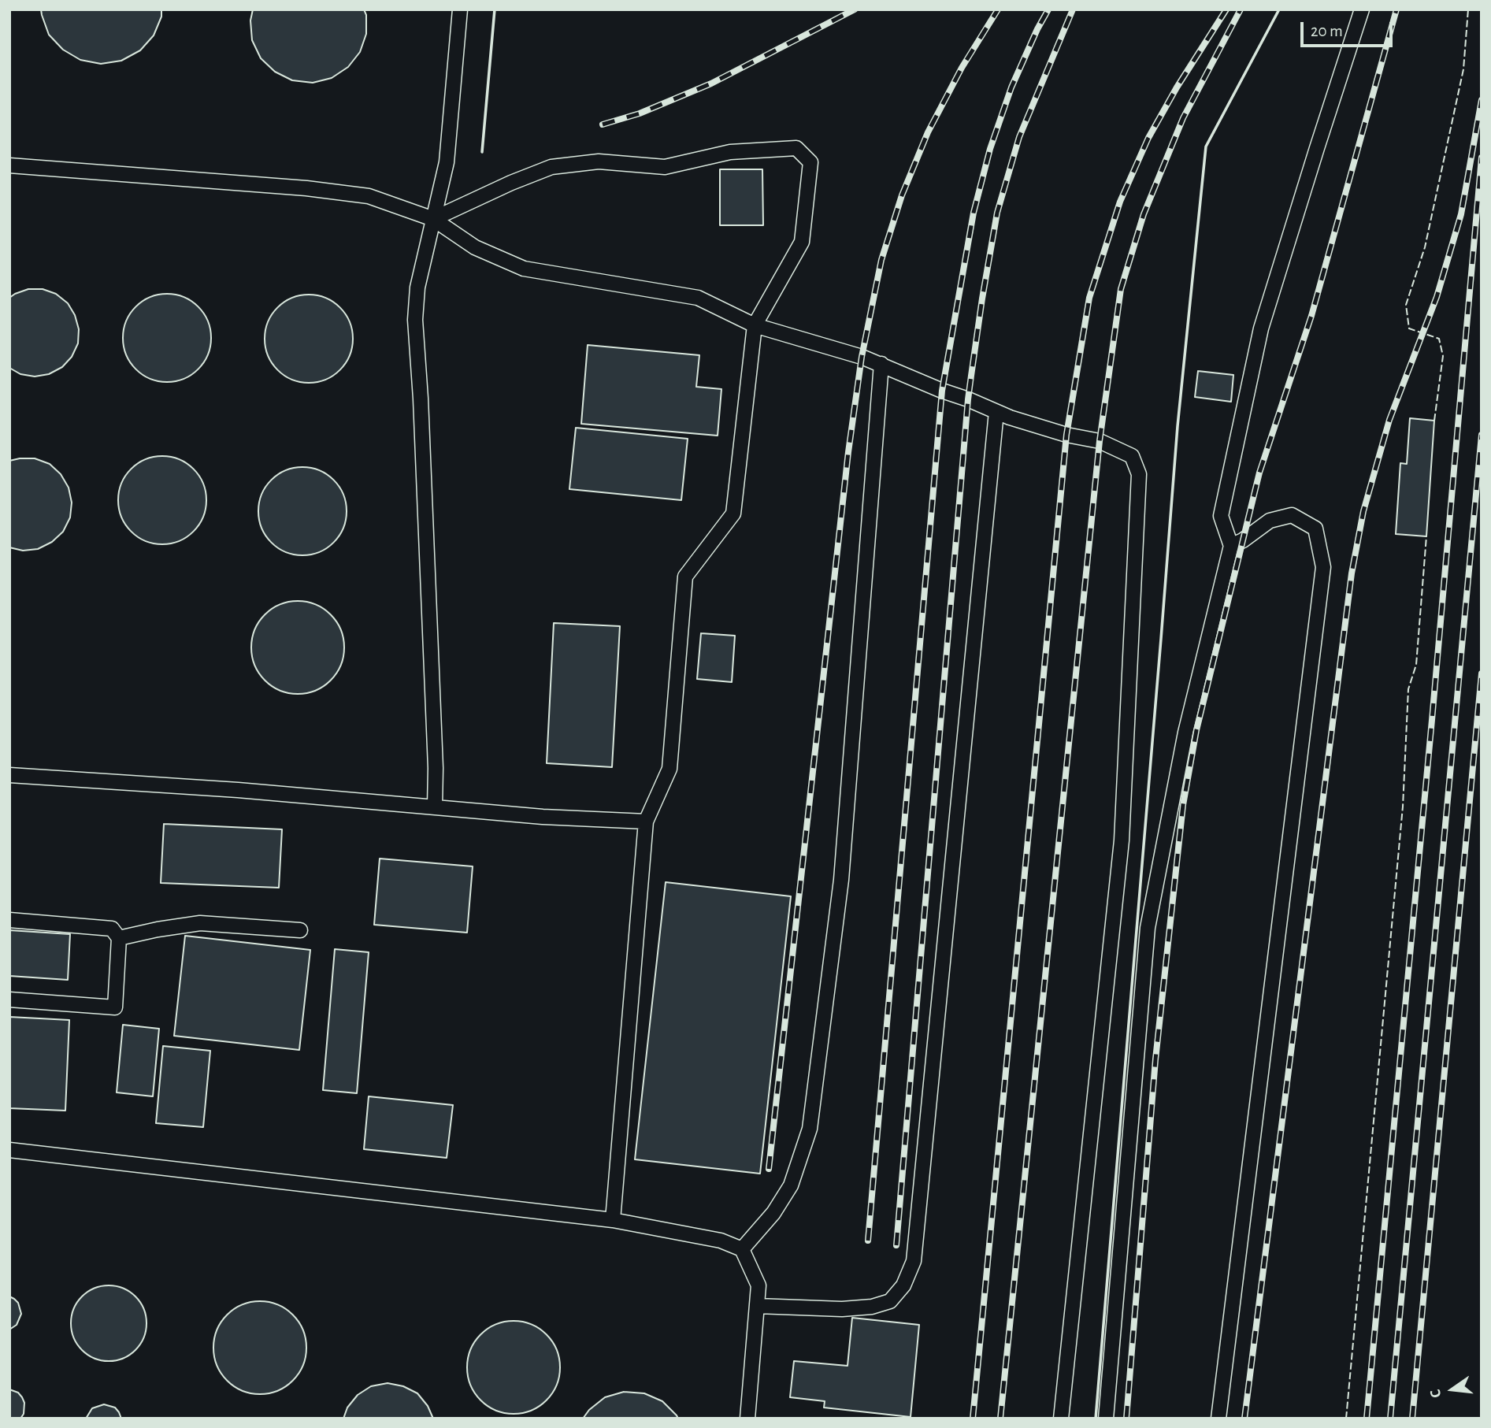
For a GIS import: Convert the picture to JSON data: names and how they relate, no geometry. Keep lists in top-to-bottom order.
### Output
{
  "scale_bar": "20 m",
  "north": "left"
}
